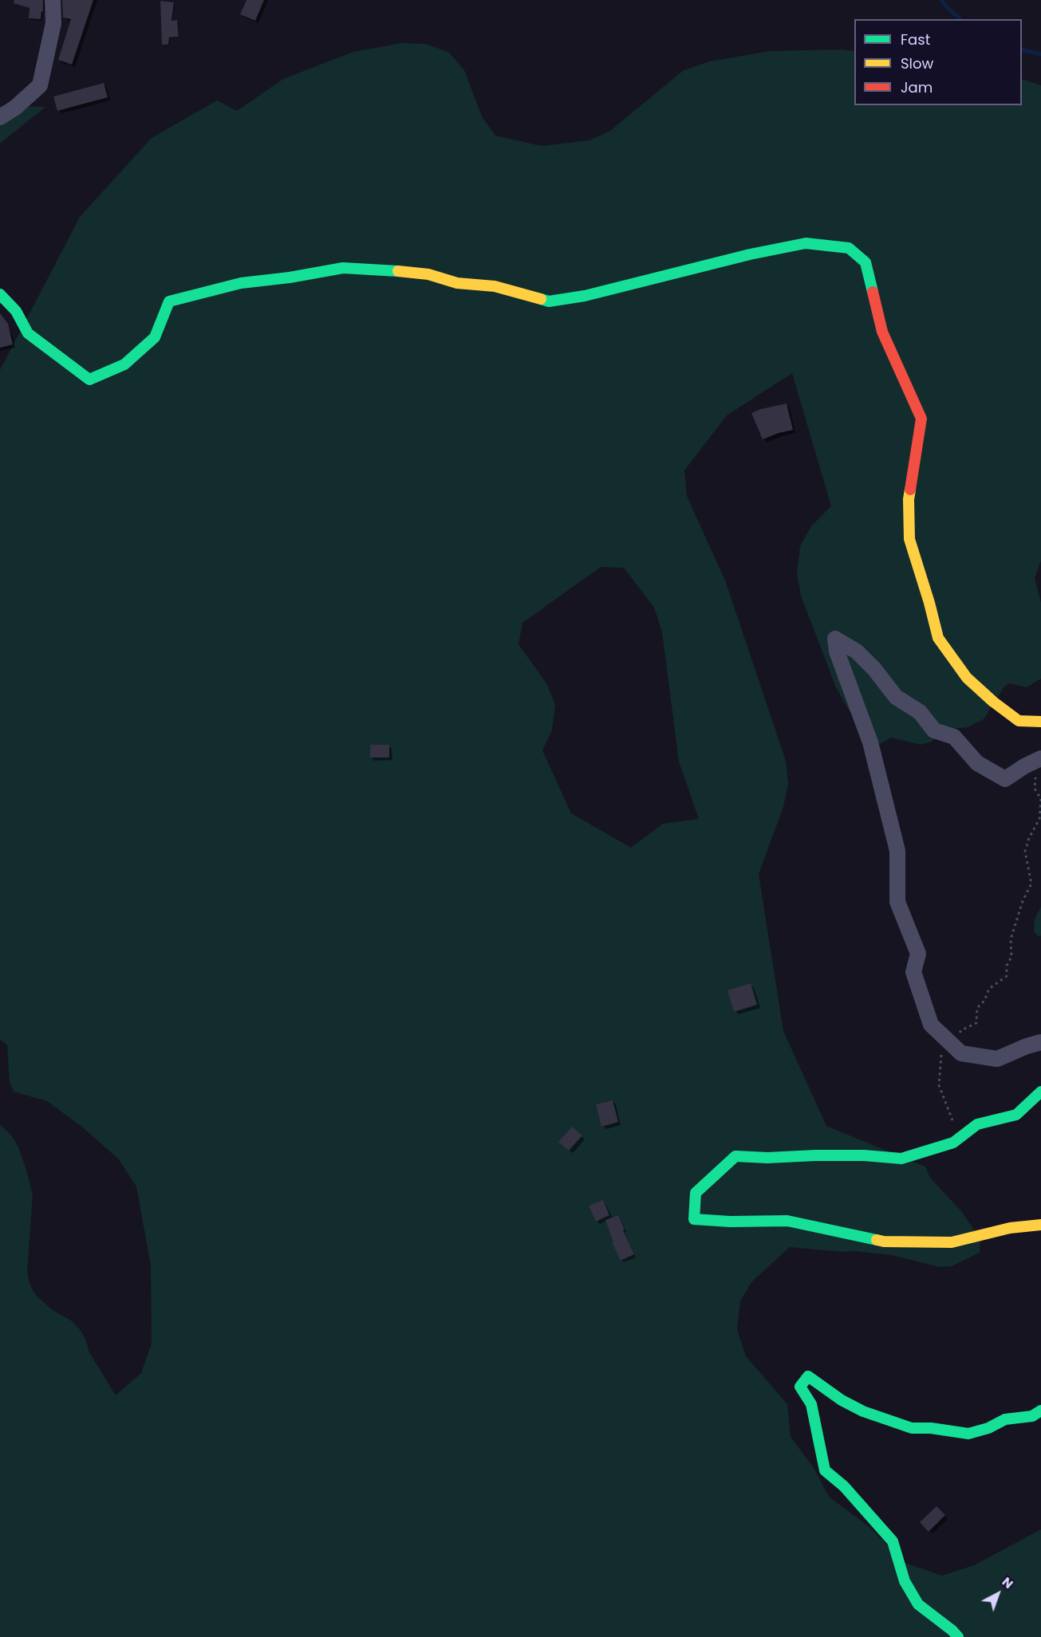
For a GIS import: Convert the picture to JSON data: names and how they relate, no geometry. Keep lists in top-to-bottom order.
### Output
{
  "legend": ["Fast", "Slow", "Jam"],
  "north": "top right"
}
